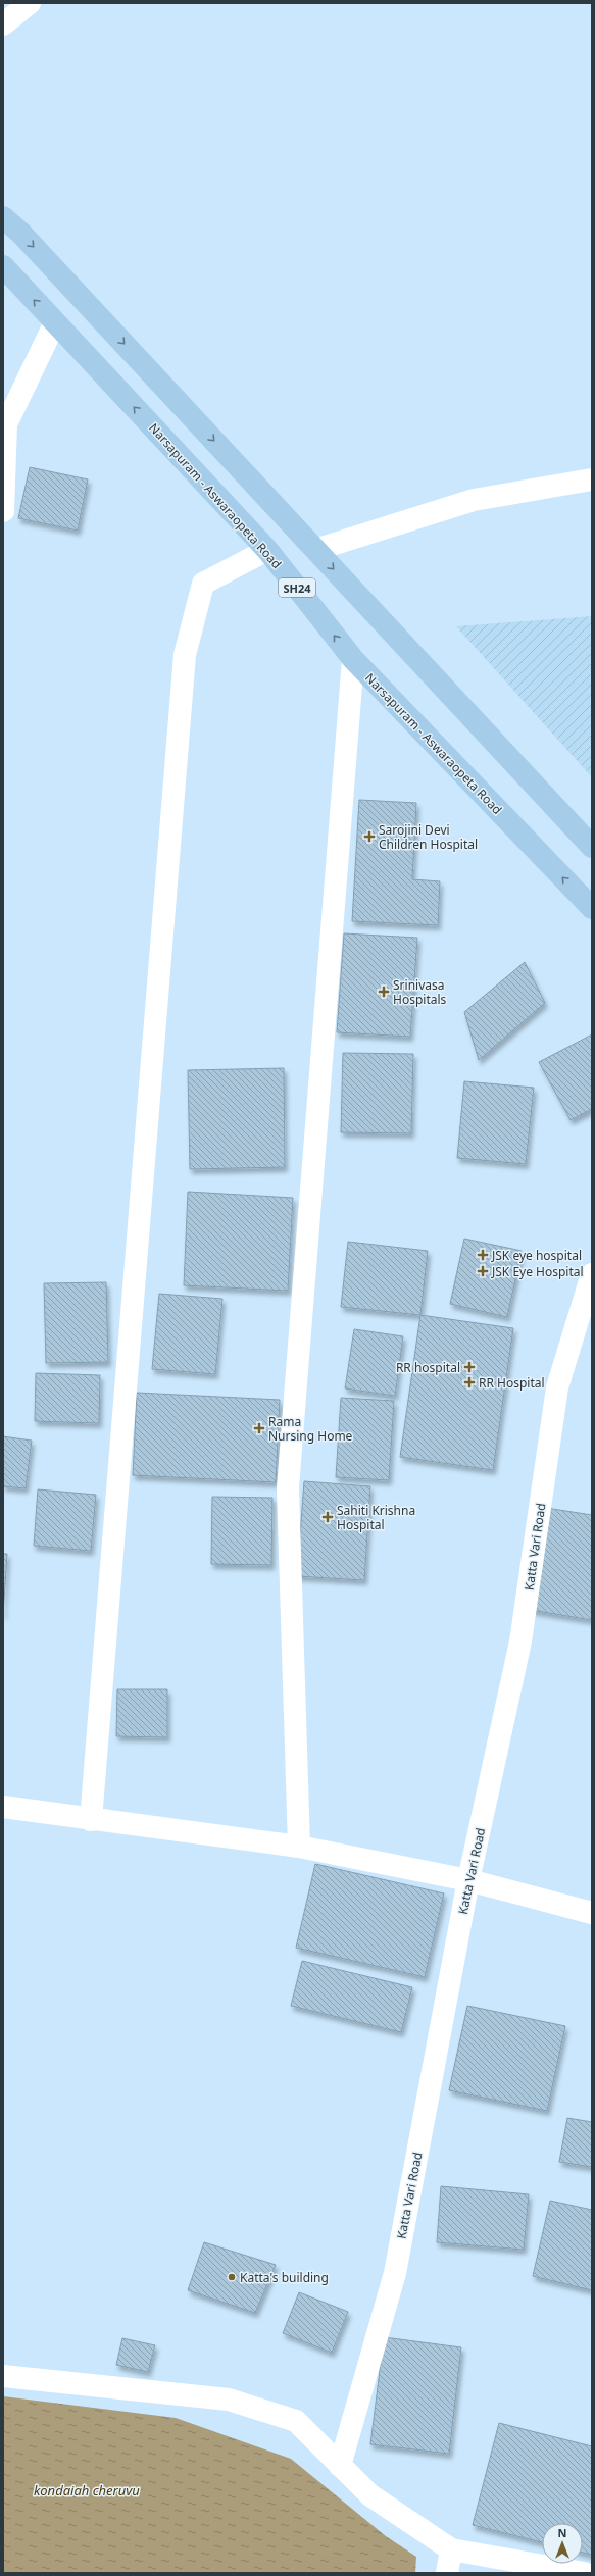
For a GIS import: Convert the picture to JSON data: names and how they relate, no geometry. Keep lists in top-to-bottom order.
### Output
{
  "streets": {
    "main road": ["Narsapuram - Aswaraopeta Road", "SH24"],
    "street": ["Katta Vari Road"]
  },
  "water": ["kondaiah cheruvu"],
  "places": {
    "health": [
      "Sarojini Devi Children Hospital",
      "Srinivasa Hospitals",
      "JSK eye hospital",
      "JSK Eye Hospital",
      "RR hospital",
      "RR Hospital",
      "Rama Nursing Home",
      "Sahiti Krishna Hospital"
    ],
    "other": ["Katta's building"]
  },
  "north": "top"
}
